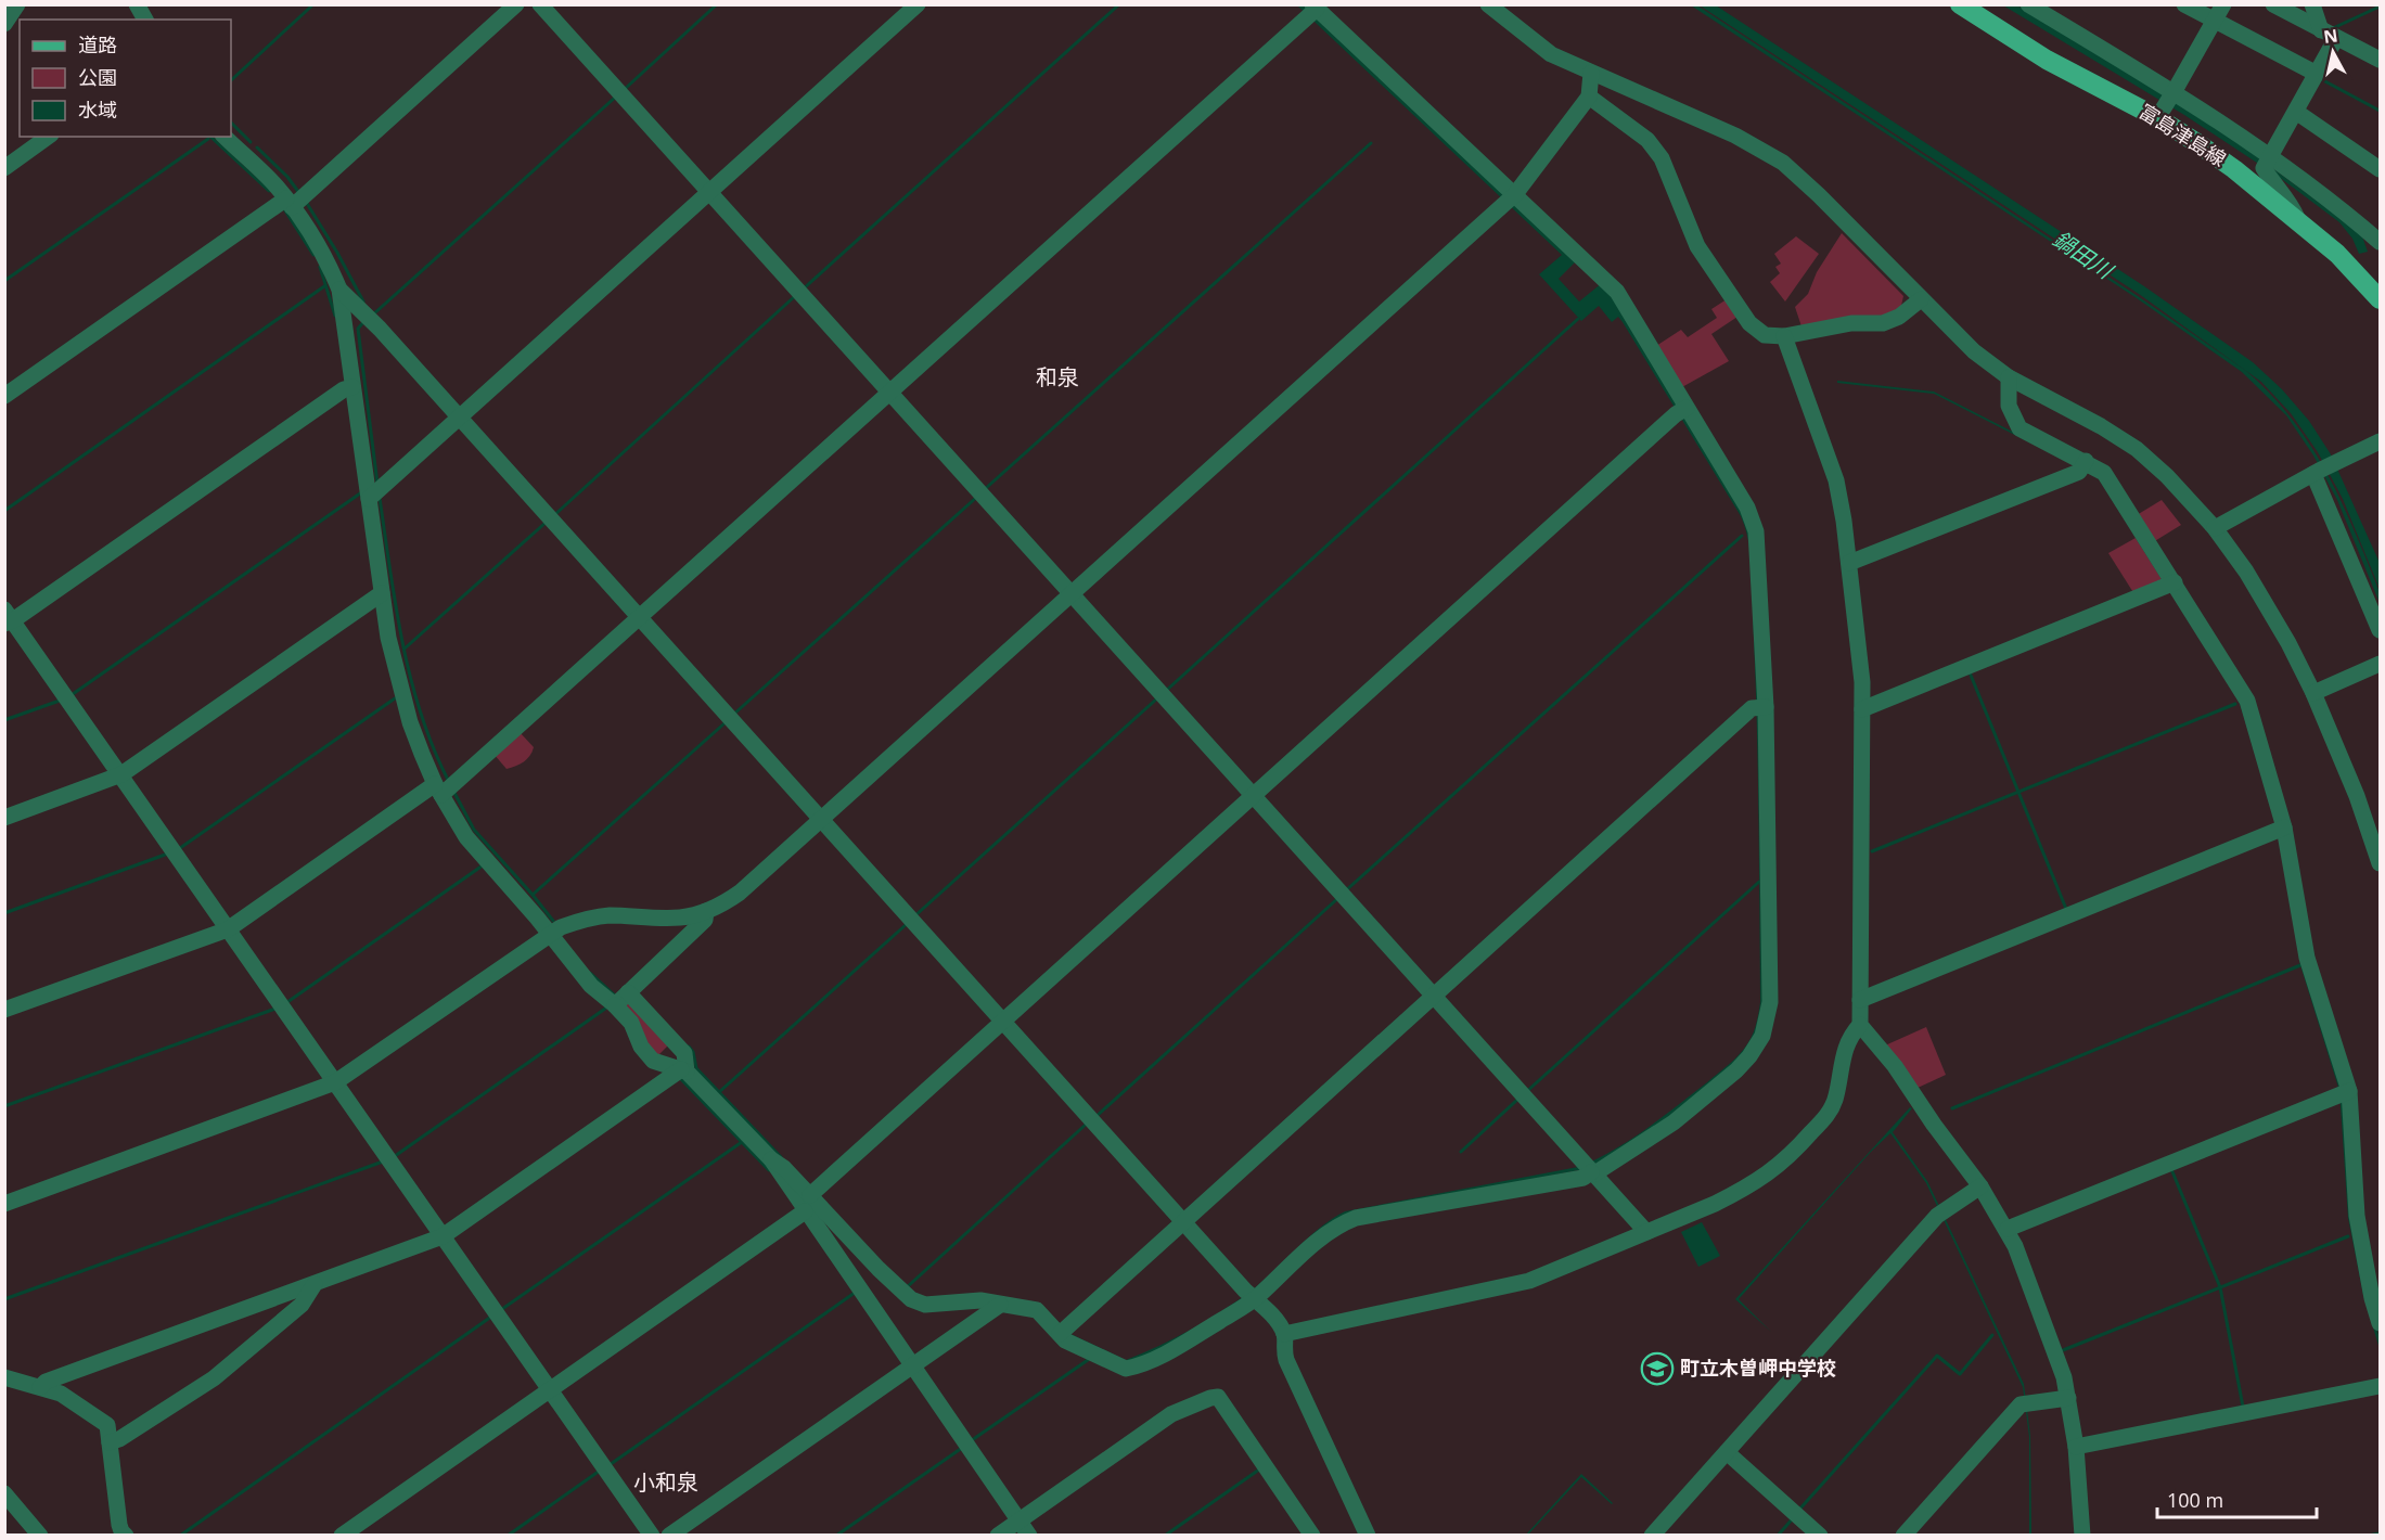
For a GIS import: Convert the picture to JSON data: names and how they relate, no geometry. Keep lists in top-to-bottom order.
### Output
{
  "streets": {
    "main road": ["富島津島線"]
  },
  "districts": ["和泉", "小和泉"],
  "water": ["鍋田川"],
  "places": {
    "school or university": ["町立木曽岬中学校"]
  },
  "legend": ["道路", "公園", "水域"],
  "scale_bar": "100 m",
  "north": "top"
}
